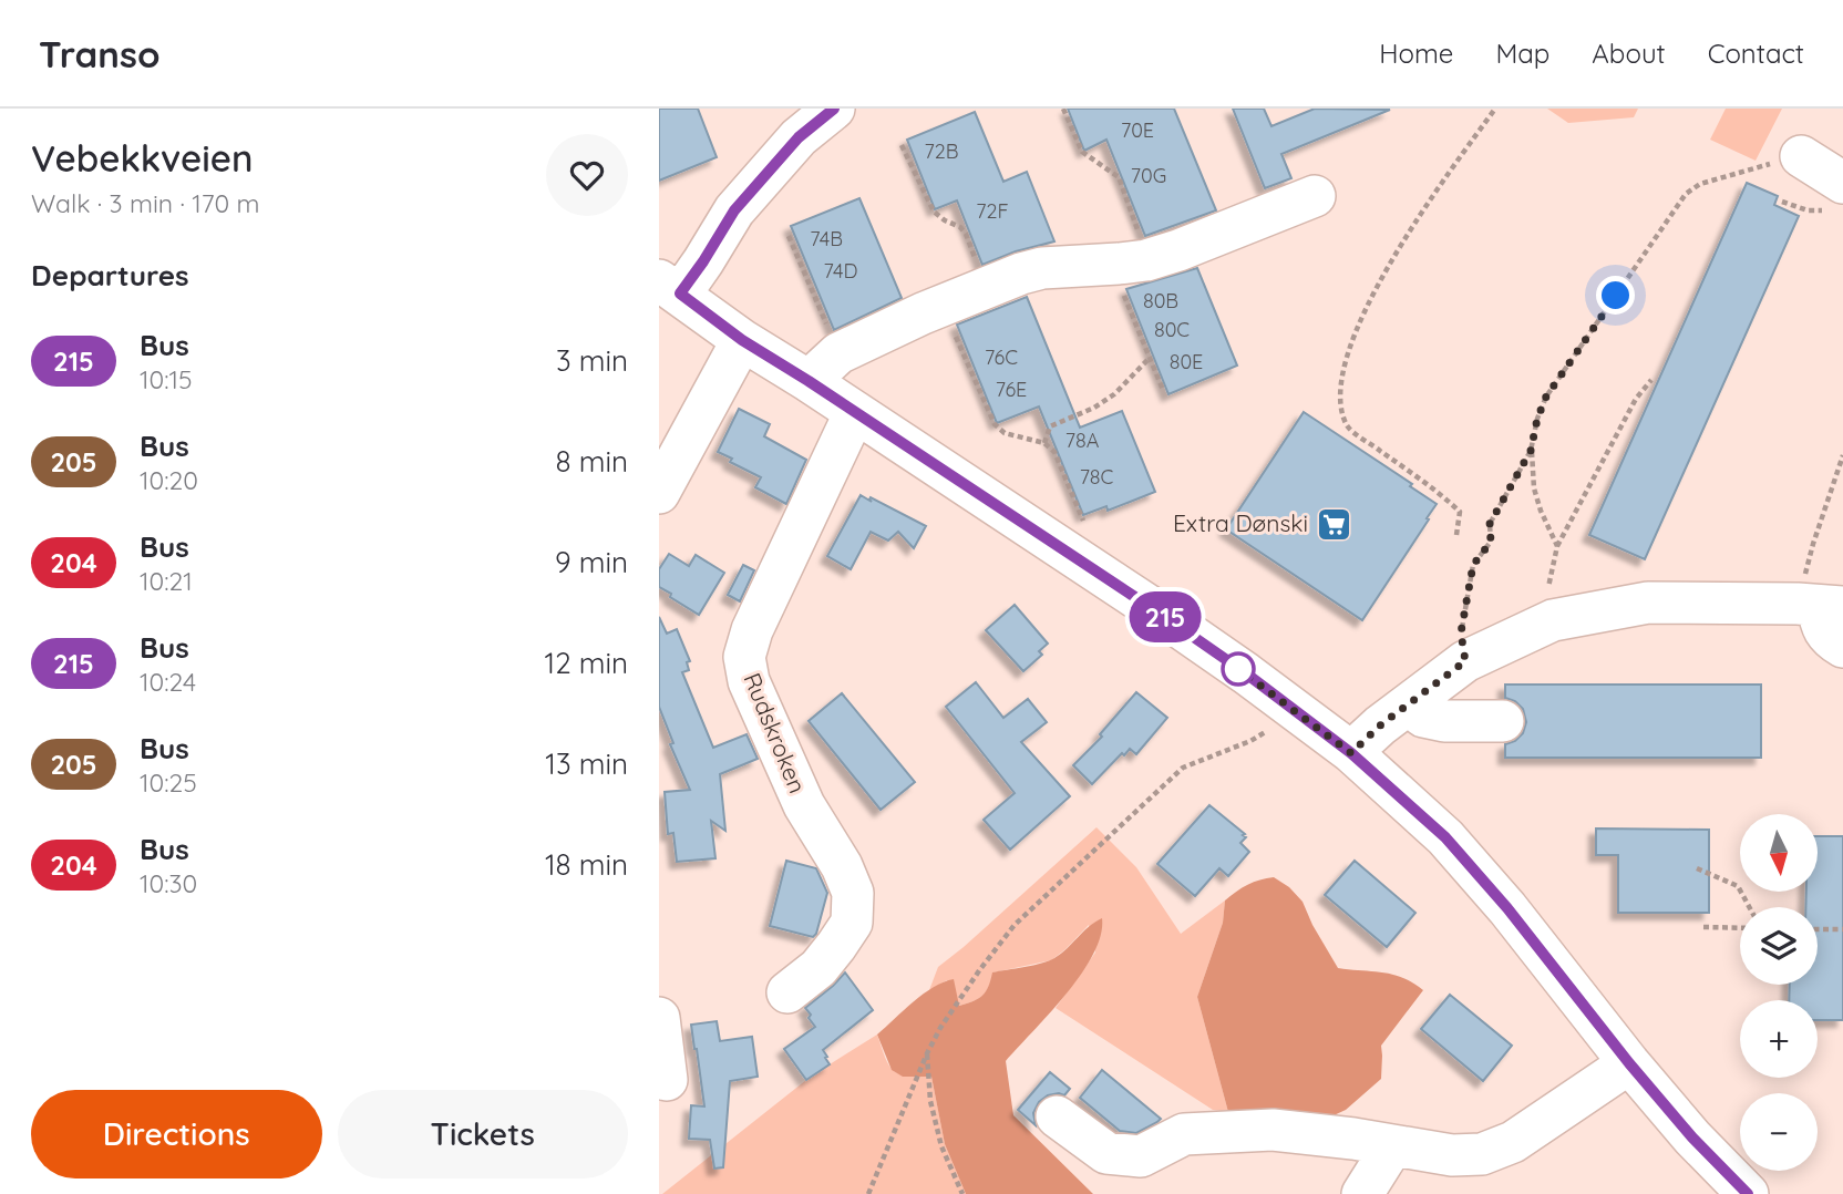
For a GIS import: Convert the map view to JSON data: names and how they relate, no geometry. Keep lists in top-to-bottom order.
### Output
{
  "streets": {
    "street": ["Rudskroken"]
  },
  "places": {
    "supermarket": ["Extra Dønski"]
  },
  "lines": ["bus line 215"],
  "house_numbers": [
    "70E",
    "72B",
    "70G",
    "72F",
    "74B",
    "74D",
    "80B",
    "80C",
    "76C",
    "80E",
    "76E",
    "78A",
    "78C"
  ],
  "north": "bottom",
  "page": {
    "header": "Transo",
    "nav": [
      "Home",
      "Map",
      "About",
      "Contact"
    ],
    "heading": [
      ["Vebekkveien", "Walk · 3 min · 170 m"],
      "Departures"
    ],
    "on_map": "215",
    "list": [
      {
        "mark": "215",
        "name": "Bus",
        "note": "10:15",
        "value": "3 min"
      },
      {
        "mark": "205",
        "name": "Bus",
        "note": "10:20",
        "value": "8 min"
      },
      {
        "mark": "204",
        "name": "Bus",
        "note": "10:21",
        "value": "9 min"
      },
      {
        "mark": "215",
        "name": "Bus",
        "note": "10:24",
        "value": "12 min"
      },
      {
        "mark": "205",
        "name": "Bus",
        "note": "10:25",
        "value": "13 min"
      },
      {
        "mark": "204",
        "name": "Bus",
        "note": "10:30",
        "value": "18 min"
      }
    ],
    "map_buttons": ["+", "−"],
    "buttons": ["Directions", "Tickets"]
  }
}
